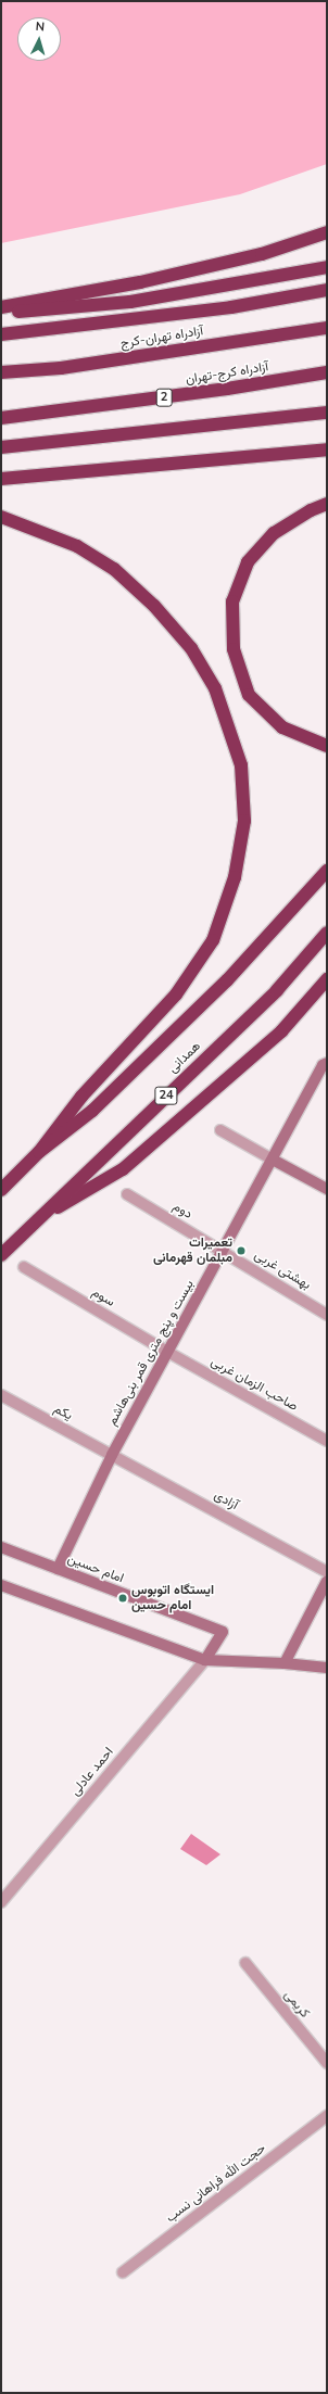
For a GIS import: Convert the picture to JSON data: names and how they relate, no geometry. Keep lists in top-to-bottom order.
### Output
{
  "streets": {
    "highway": [
      "آزادراه تهران-کرج",
      "آزادراه کرج-تهران",
      "2",
      "همدانی",
      "24"
    ],
    "street": [
      "دوم",
      "بهشتی غربی",
      "سوم",
      "بیست و پنج متری قمر بنی‌هاشم",
      "صاحب الزمان غربی",
      "یکم",
      "آزادی",
      "امام حسین",
      "احمد عادلی",
      "کریمی",
      "حجت الله فراهانی نسب"
    ]
  },
  "crossings": [
    ["دوم", "بهشتی غربی"],
    ["دوم", "بیست و پنج متری قمر بنی‌هاشم"],
    ["بهشتی غربی", "بیست و پنج متری قمر بنی‌هاشم"],
    ["سوم", "بیست و پنج متری قمر بنی‌هاشم"],
    ["سوم", "صاحب الزمان غربی"],
    ["بیست و پنج متری قمر بنی‌هاشم", "صاحب الزمان غربی"],
    ["بیست و پنج متری قمر بنی‌هاشم", "یکم"],
    ["بیست و پنج متری قمر بنی‌هاشم", "آزادی"],
    ["بیست و پنج متری قمر بنی‌هاشم", "امام حسین"],
    ["یکم", "آزادی"],
    ["امام حسین", "احمد عادلی"]
  ],
  "places": ["تعمیرات مبلمان قهرمانی", "ایستگاه اتوبوس امام حسین"],
  "north": "top"
}
